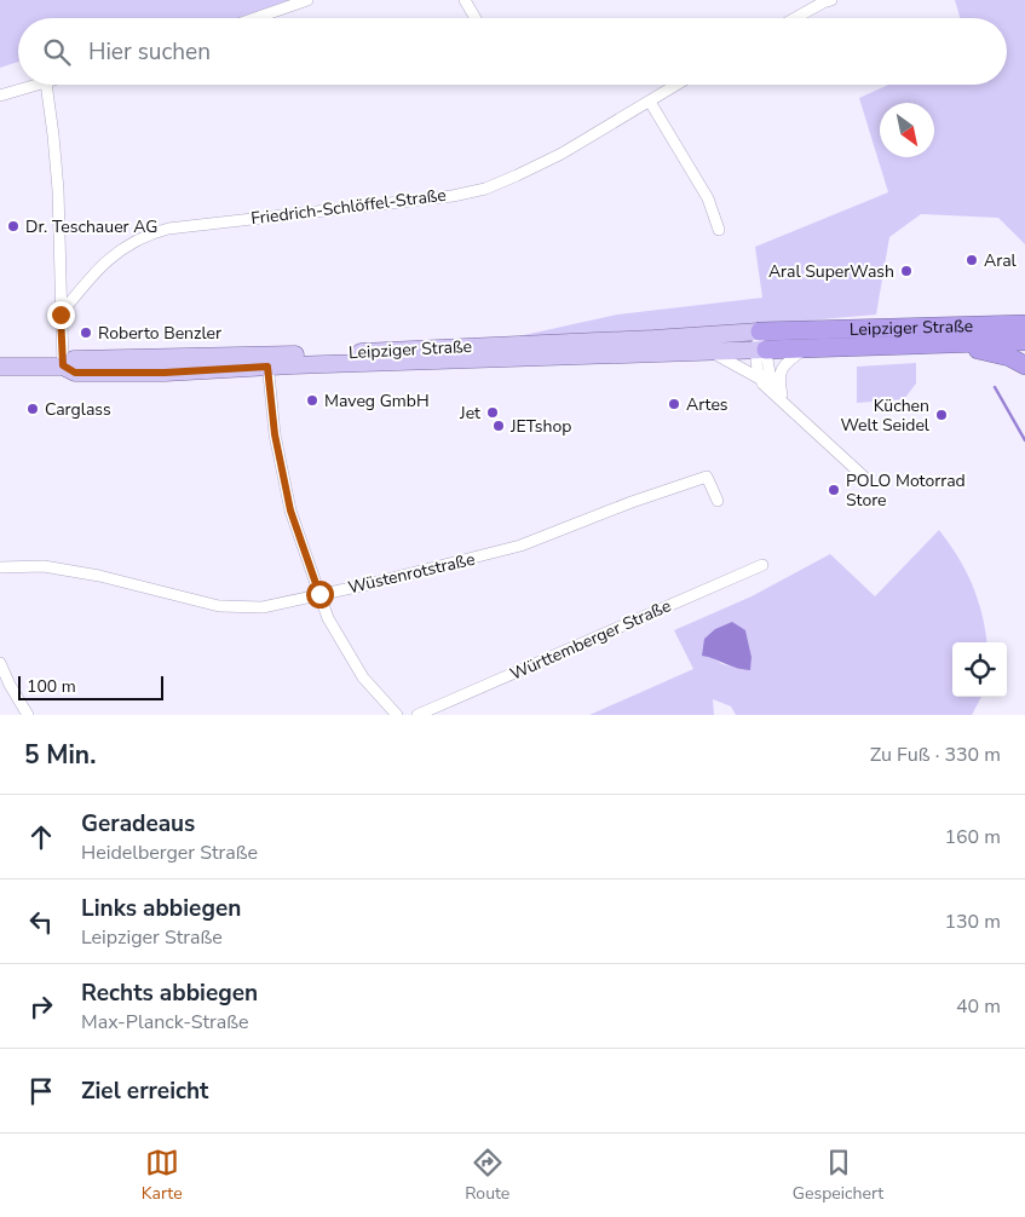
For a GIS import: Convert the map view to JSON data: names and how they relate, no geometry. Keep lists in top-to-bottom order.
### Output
{
  "streets": {
    "highway": ["Leipziger Straße"],
    "street": ["Friedrich-Schlöffel-Straße", "Wüstenrotstraße", "Württemberger Straße"]
  },
  "places": [
    "Dr. Teschauer AG",
    "Aral",
    "Aral SuperWash",
    "Roberto Benzler",
    "Maveg GmbH",
    "Artes",
    "Carglass",
    "Jet",
    "Küchen Welt Seidel",
    "JETshop",
    "POLO Motorrad Store"
  ],
  "scale_bar": "100 m",
  "north": "bottom right",
  "page": {
    "search": "Hier suchen",
    "scale": "100 m",
    "heading": ["5 Min.", "Zu Fuß · 330 m"],
    "list": [
      ["Geradeaus", "Heidelberger Straße", "160 m"],
      ["Links abbiegen", "Leipziger Straße", "130 m"],
      ["Rechts abbiegen", "Max-Planck-Straße", "40 m"],
      "Ziel erreicht"
    ],
    "nav": ["Karte", "Route", "Gespeichert"]
  }
}
